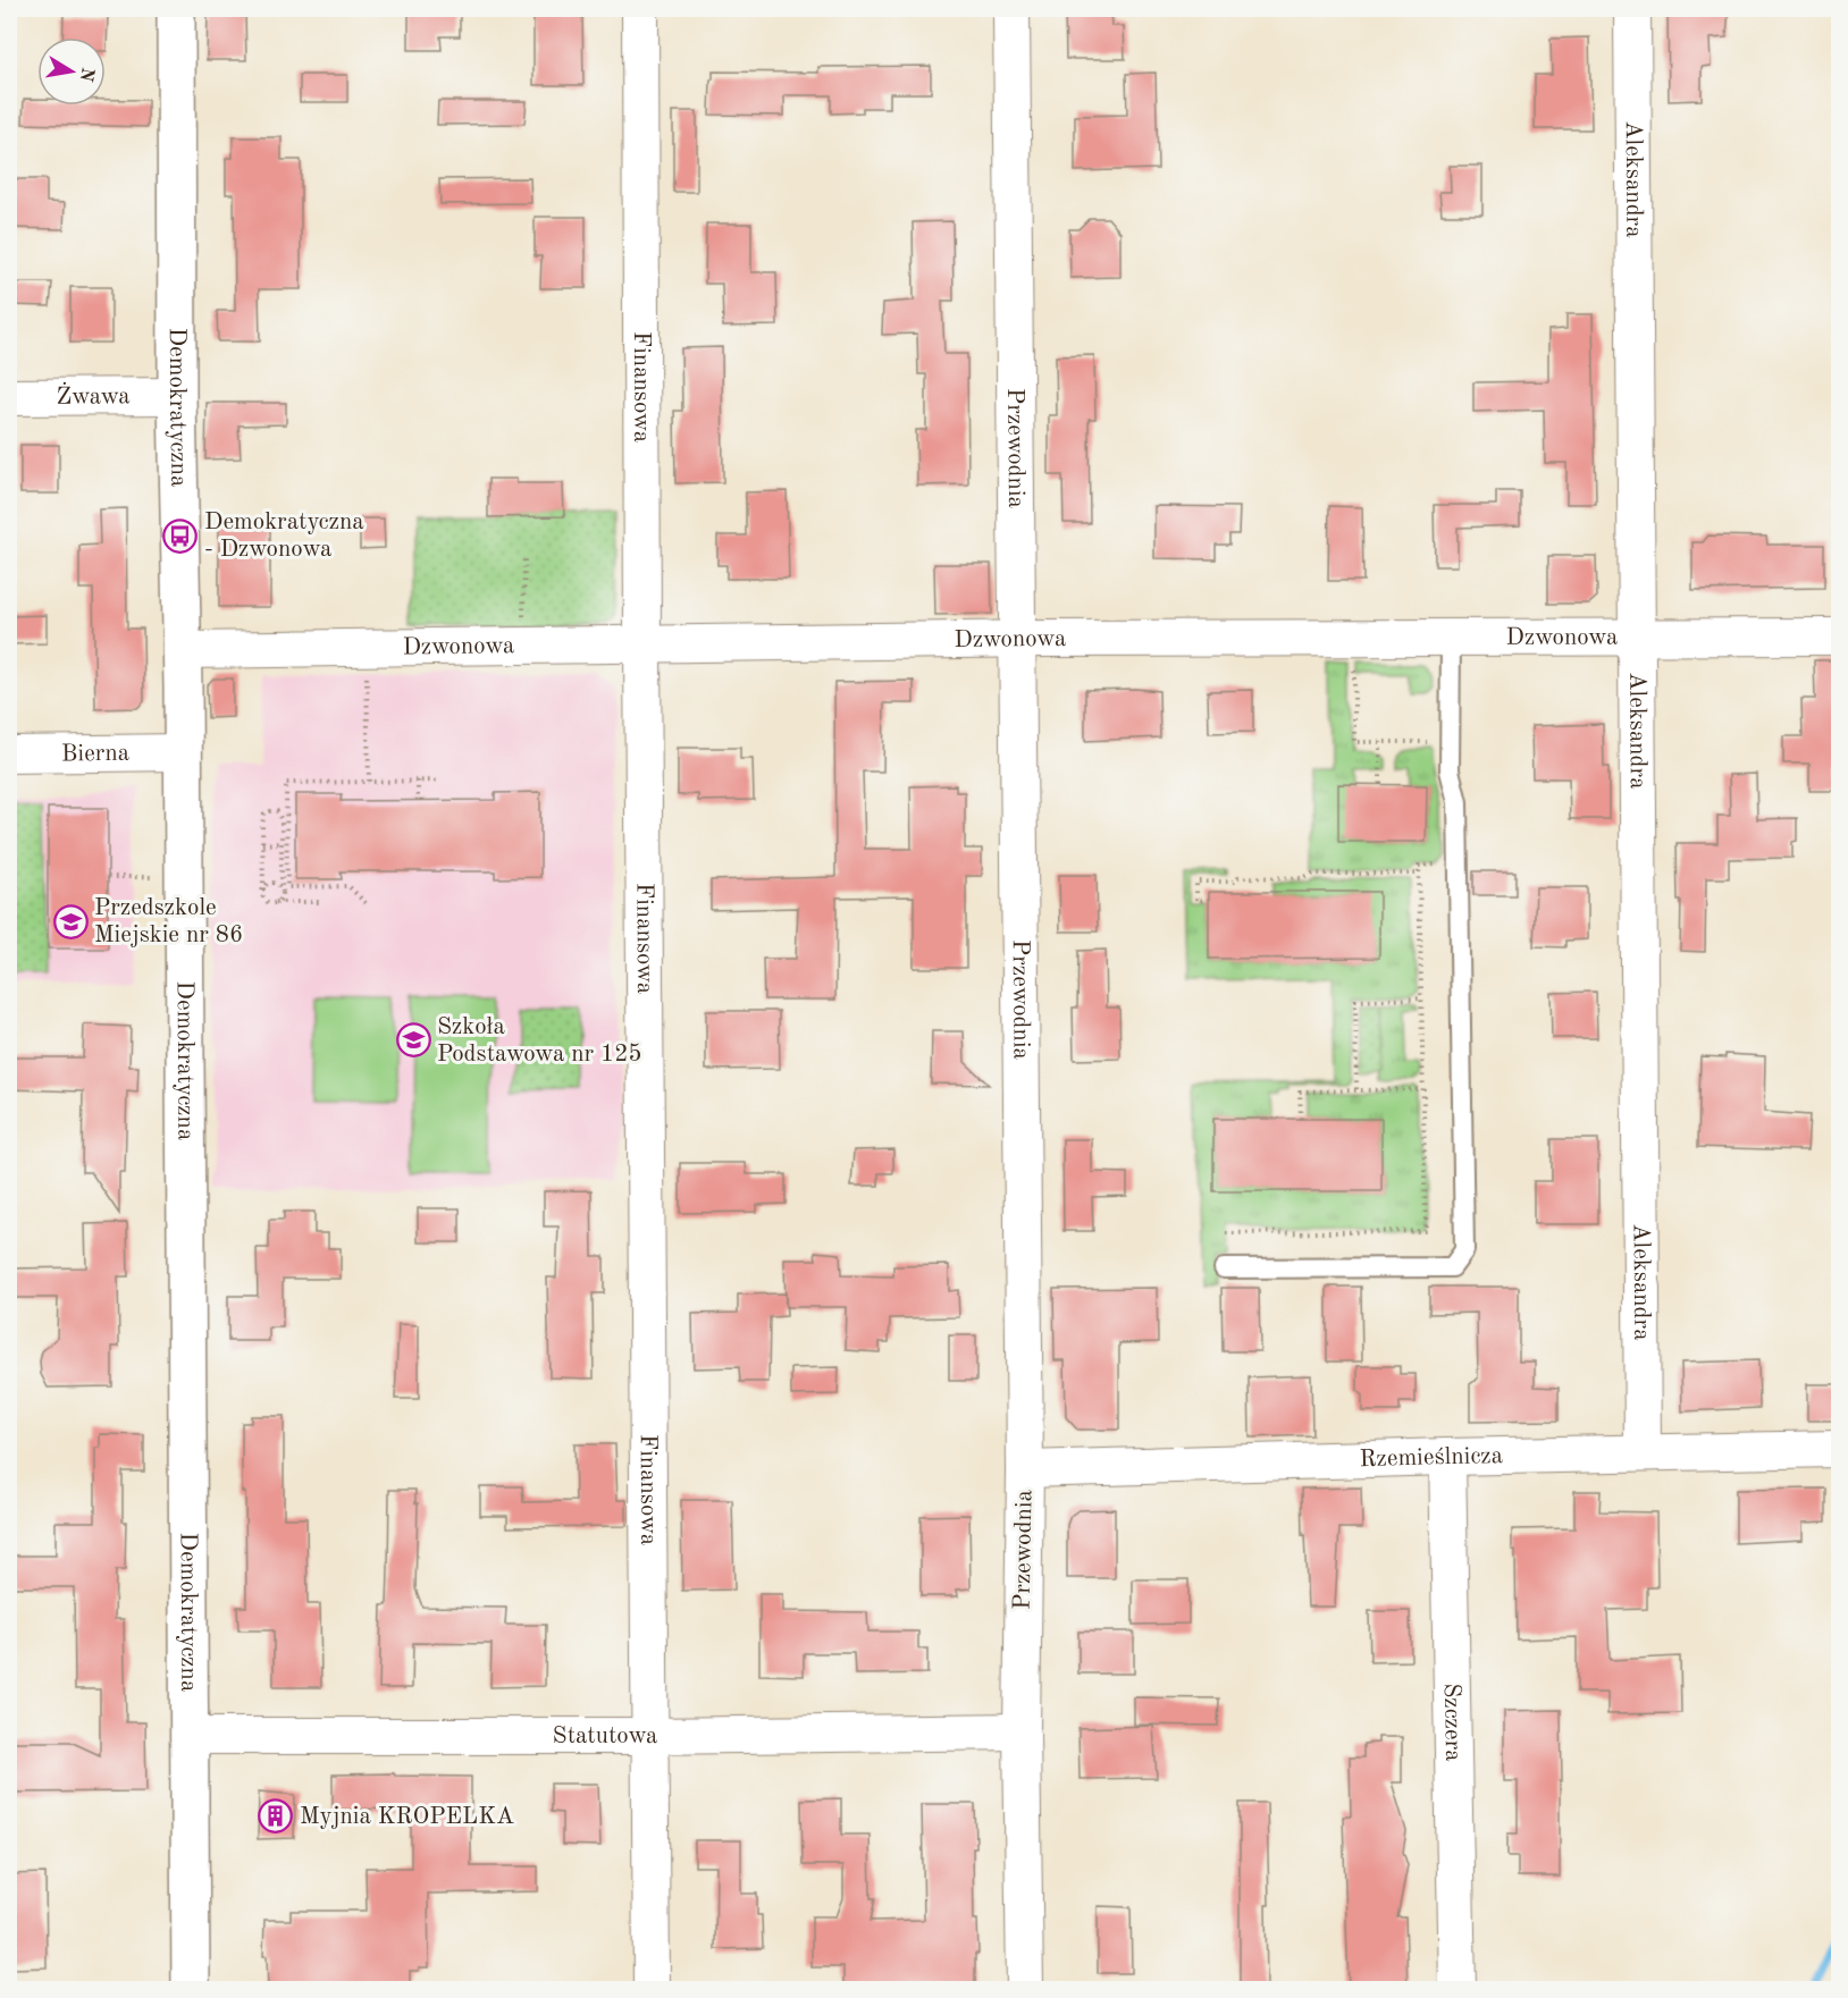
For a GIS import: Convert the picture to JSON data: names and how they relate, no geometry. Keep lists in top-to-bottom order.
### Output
{
  "streets": {
    "street": [
      "Aleksandra",
      "Finansowa",
      "Żwawa",
      "Demokratyczna",
      "Przewodnia",
      "Dzwonowa",
      "Bierna",
      "Rzemieślnicza",
      "Szczera",
      "Statutowa"
    ]
  },
  "crossings": [
    ["Aleksandra", "Dzwonowa"],
    ["Aleksandra", "Rzemieślnicza"],
    ["Finansowa", "Dzwonowa"],
    ["Finansowa", "Statutowa"],
    ["Żwawa", "Demokratyczna"],
    ["Demokratyczna", "Dzwonowa"],
    ["Demokratyczna", "Bierna"],
    ["Demokratyczna", "Statutowa"],
    ["Przewodnia", "Dzwonowa"],
    ["Przewodnia", "Rzemieślnicza"],
    ["Przewodnia", "Statutowa"],
    ["Rzemieślnicza", "Szczera"]
  ],
  "places": {
    "bus stop": ["Demokratyczna - Dzwonowa"],
    "school or university": ["Przedszkole Miejskie nr 86", "Szkoła Podstawowa nr 125"],
    "building": ["Myjnia KROPELKA"]
  },
  "north": "right"
}
